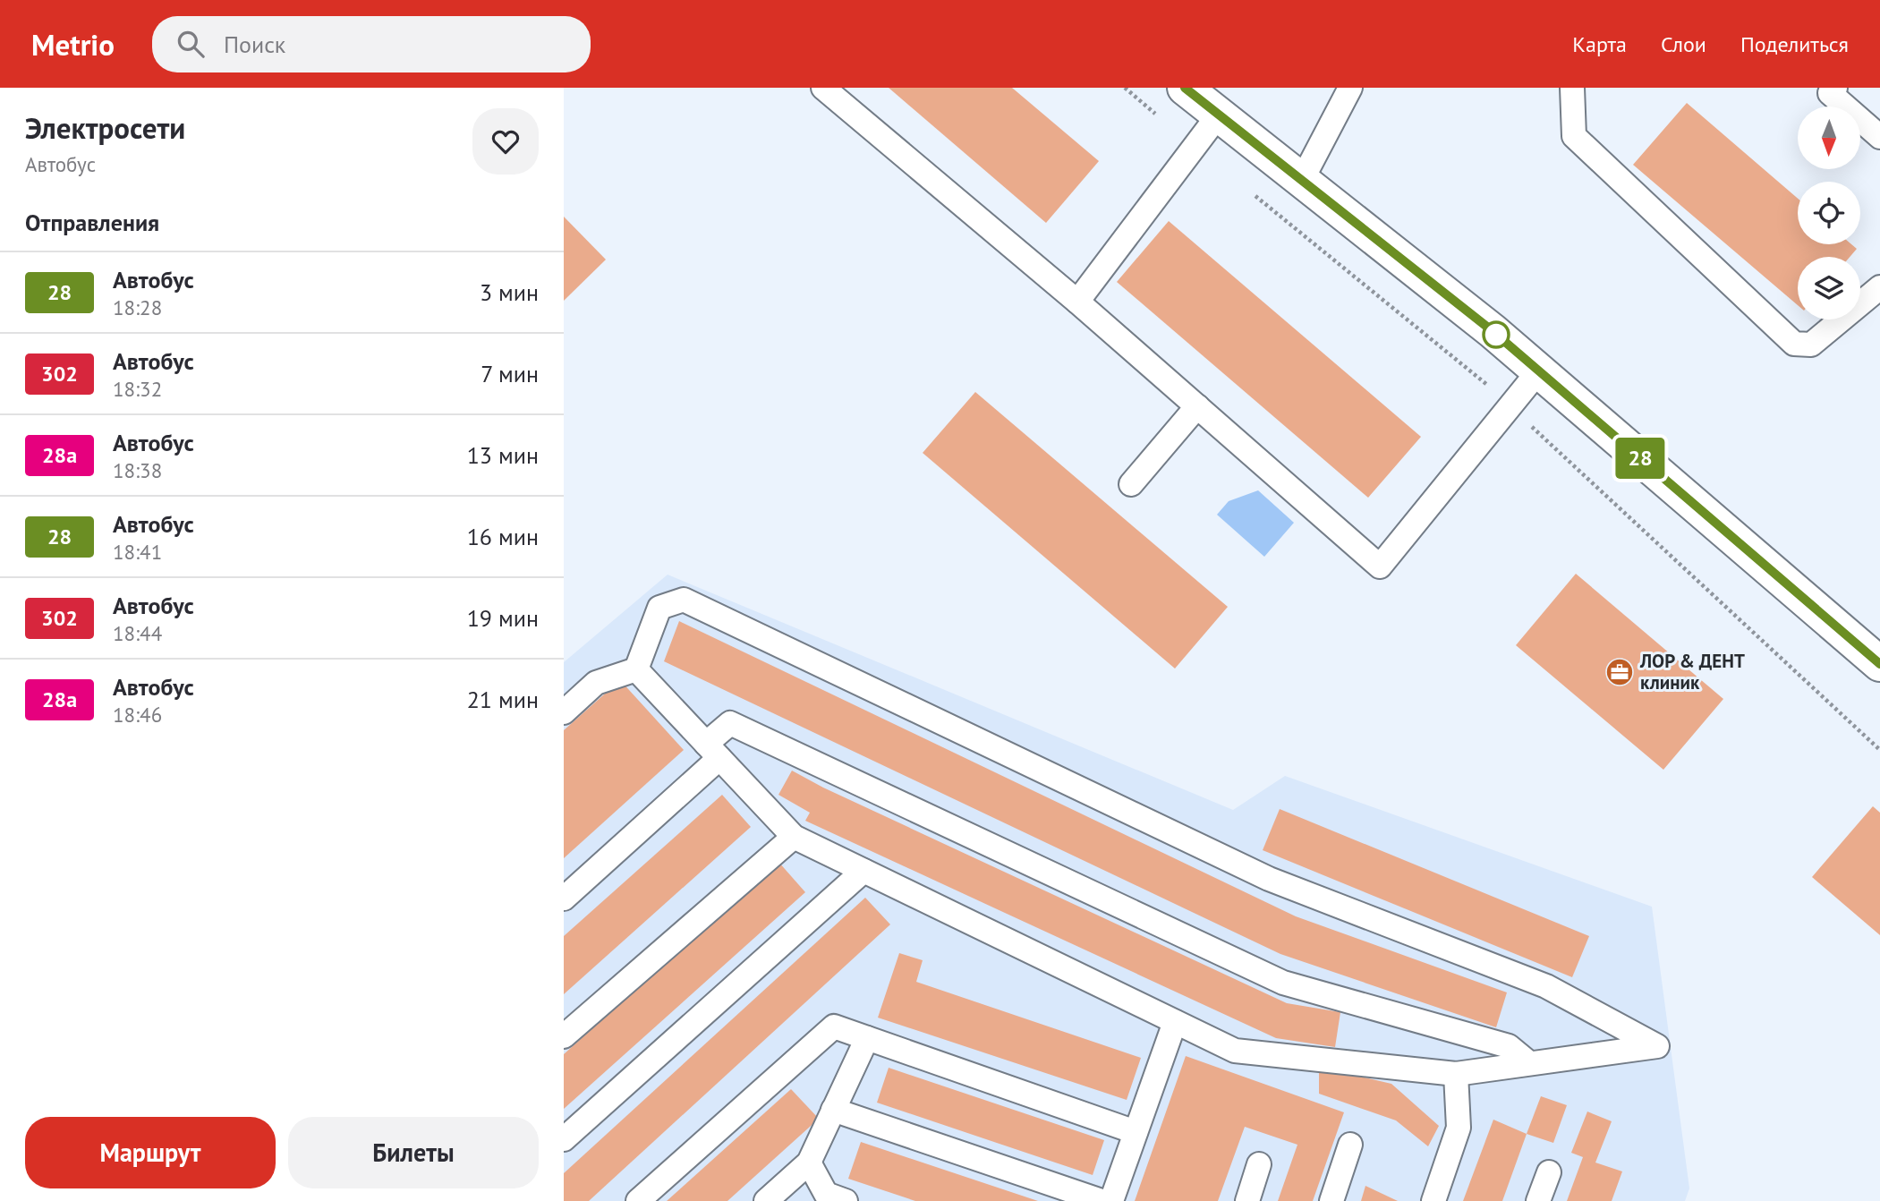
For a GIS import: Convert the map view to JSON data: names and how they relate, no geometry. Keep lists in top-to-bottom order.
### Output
{
  "places": {
    "office": ["ЛОР & ДЕНТ клиник"]
  },
  "lines": ["bus line 28"],
  "north": "bottom",
  "page": {
    "header": "Metrio",
    "search": "Поиск",
    "nav": ["Карта", "Слои", "Поделиться"],
    "heading": [
      ["Электросети", "Автобус"],
      "Отправления"
    ],
    "on_map": "28",
    "list": [
      {
        "mark": "28",
        "name": "Автобус",
        "note": "18:28",
        "value": "3 мин"
      },
      {
        "mark": "302",
        "name": "Автобус",
        "note": "18:32",
        "value": "7 мин"
      },
      {
        "mark": "28а",
        "name": "Автобус",
        "note": "18:38",
        "value": "13 мин"
      },
      {
        "mark": "28",
        "name": "Автобус",
        "note": "18:41",
        "value": "16 мин"
      },
      {
        "mark": "302",
        "name": "Автобус",
        "note": "18:44",
        "value": "19 мин"
      },
      {
        "mark": "28а",
        "name": "Автобус",
        "note": "18:46",
        "value": "21 мин"
      }
    ],
    "buttons": ["Маршрут", "Билеты"]
  }
}
